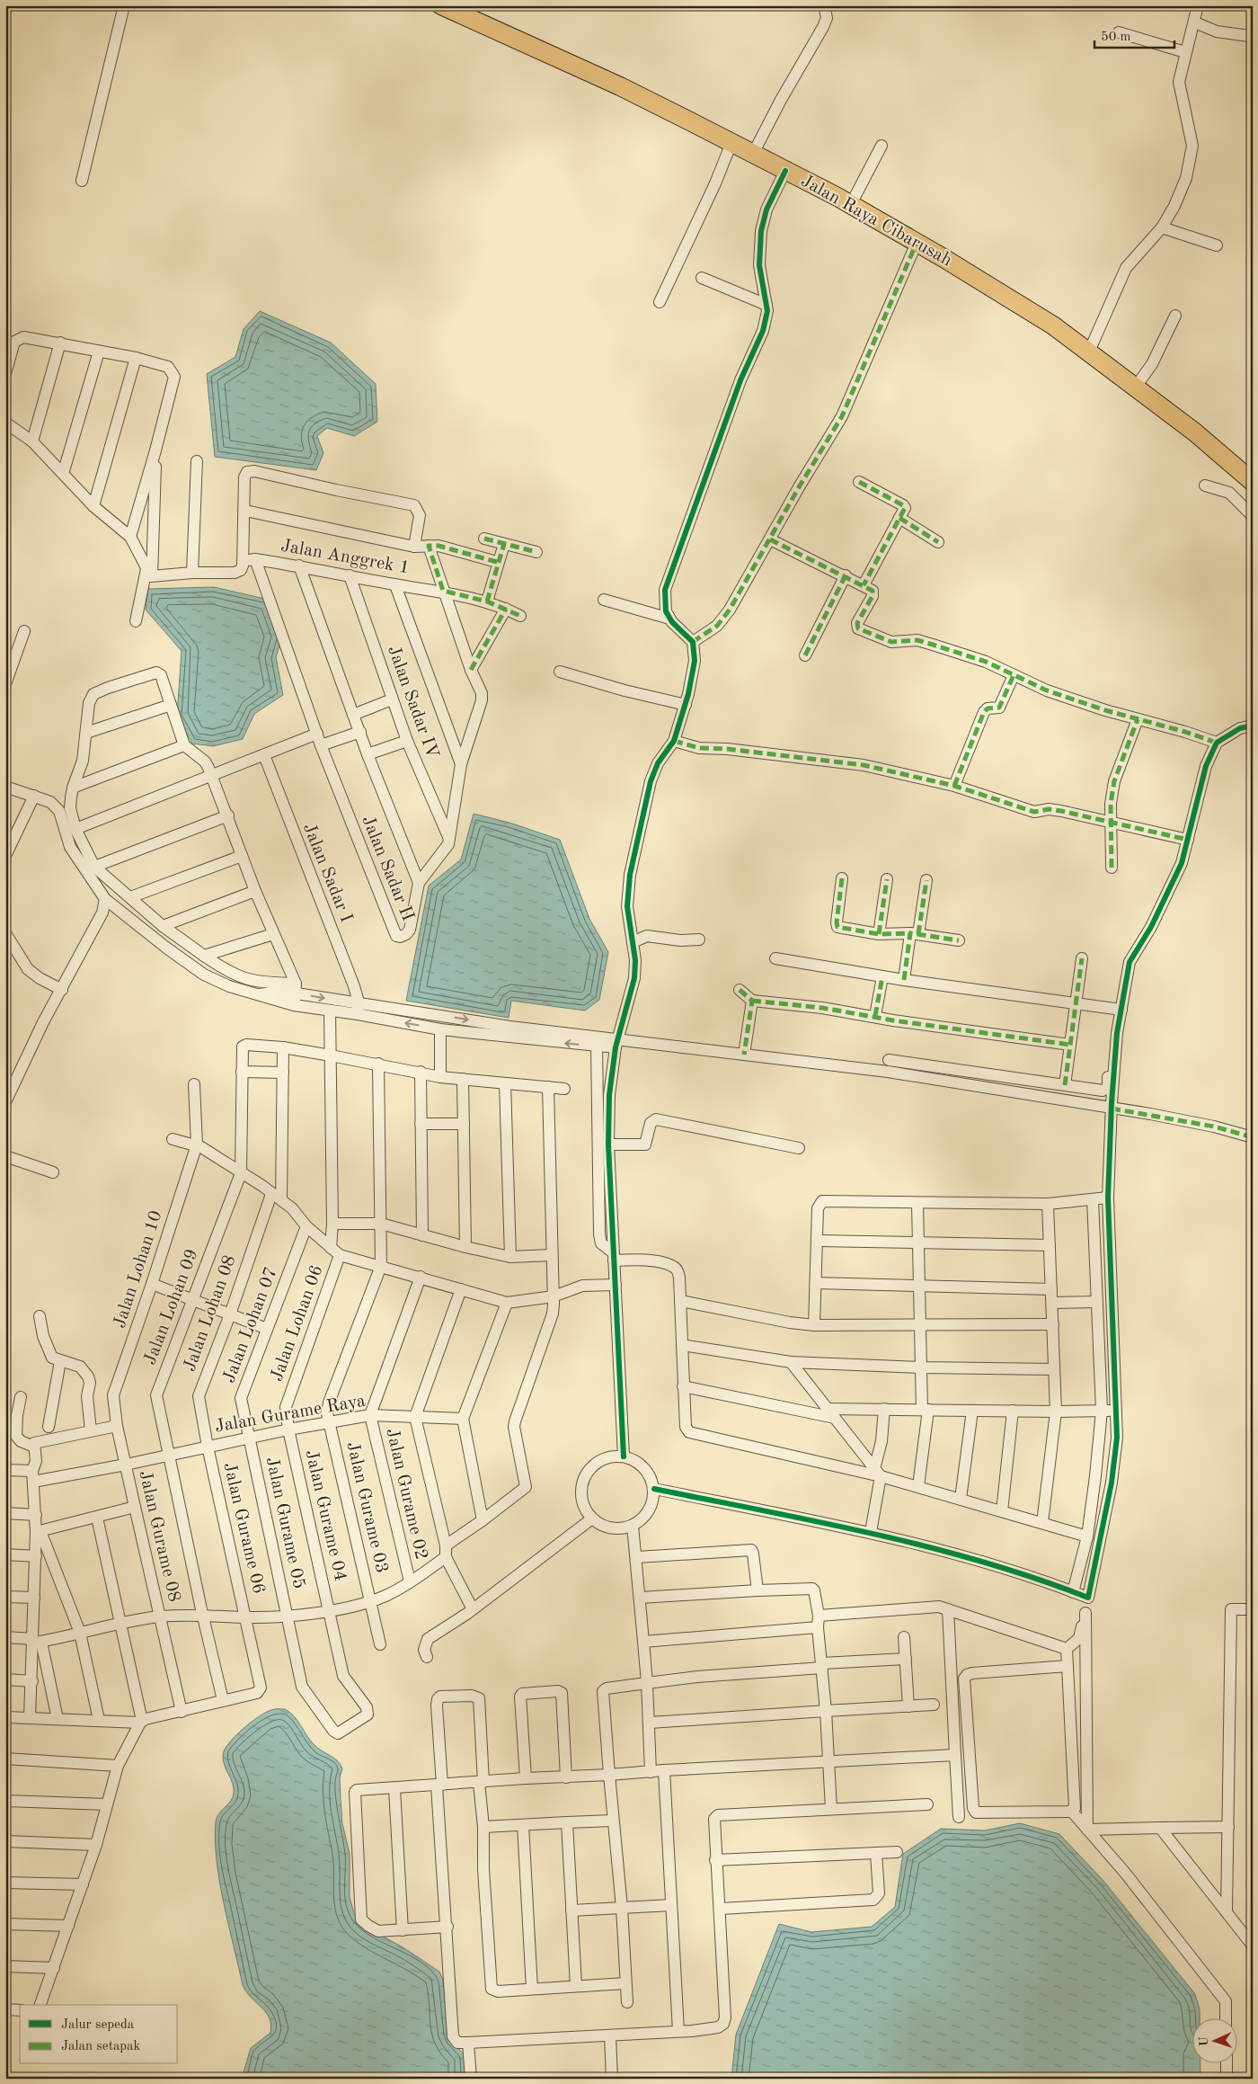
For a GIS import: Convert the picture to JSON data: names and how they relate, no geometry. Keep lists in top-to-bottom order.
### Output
{
  "streets": {
    "main road": ["Jalan Raya Cibarusah"],
    "street": [
      "Jalan Anggrek 1",
      "Jalan Sadar IV",
      "Jalan Sadar II",
      "Jalan Sadar I",
      "Jalan Lohan 10",
      "Jalan Lohan 09",
      "Jalan Lohan 08",
      "Jalan Lohan 06",
      "Jalan Lohan 07",
      "Jalan Gurame Raya",
      "Jalan Gurame 02",
      "Jalan Gurame 03",
      "Jalan Gurame 04",
      "Jalan Gurame 05",
      "Jalan Gurame 06",
      "Jalan Gurame 08"
    ]
  },
  "crossings": [
    ["Jalan Anggrek 1", "Jalan Sadar IV"],
    ["Jalan Anggrek 1", "Jalan Sadar II"],
    ["Jalan Sadar IV", "Jalan Sadar II"],
    ["Jalan Lohan 10", "Jalan Gurame Raya"],
    ["Jalan Lohan 10", "Jalan Gurame 08"],
    ["Jalan Lohan 09", "Jalan Gurame Raya"],
    ["Jalan Lohan 09", "Jalan Gurame 06"],
    ["Jalan Lohan 08", "Jalan Gurame Raya"],
    ["Jalan Lohan 08", "Jalan Gurame 06"],
    ["Jalan Lohan 06", "Jalan Gurame Raya"],
    ["Jalan Lohan 06", "Jalan Gurame 04"],
    ["Jalan Lohan 07", "Jalan Gurame Raya"],
    ["Jalan Lohan 07", "Jalan Gurame 05"],
    ["Jalan Gurame Raya", "Jalan Gurame 02"],
    ["Jalan Gurame Raya", "Jalan Gurame 03"],
    ["Jalan Gurame Raya", "Jalan Gurame 04"],
    ["Jalan Gurame Raya", "Jalan Gurame 05"],
    ["Jalan Gurame Raya", "Jalan Gurame 06"],
    ["Jalan Gurame Raya", "Jalan Gurame 08"],
    ["Jalan Gurame 04", "Jalan Gurame 05"],
    ["Jalan Gurame 06", "Jalan Gurame 08"]
  ],
  "legend": ["Jalur sepeda", "Jalan setapak"],
  "scale_bar": "50 m",
  "north": "left"
}
